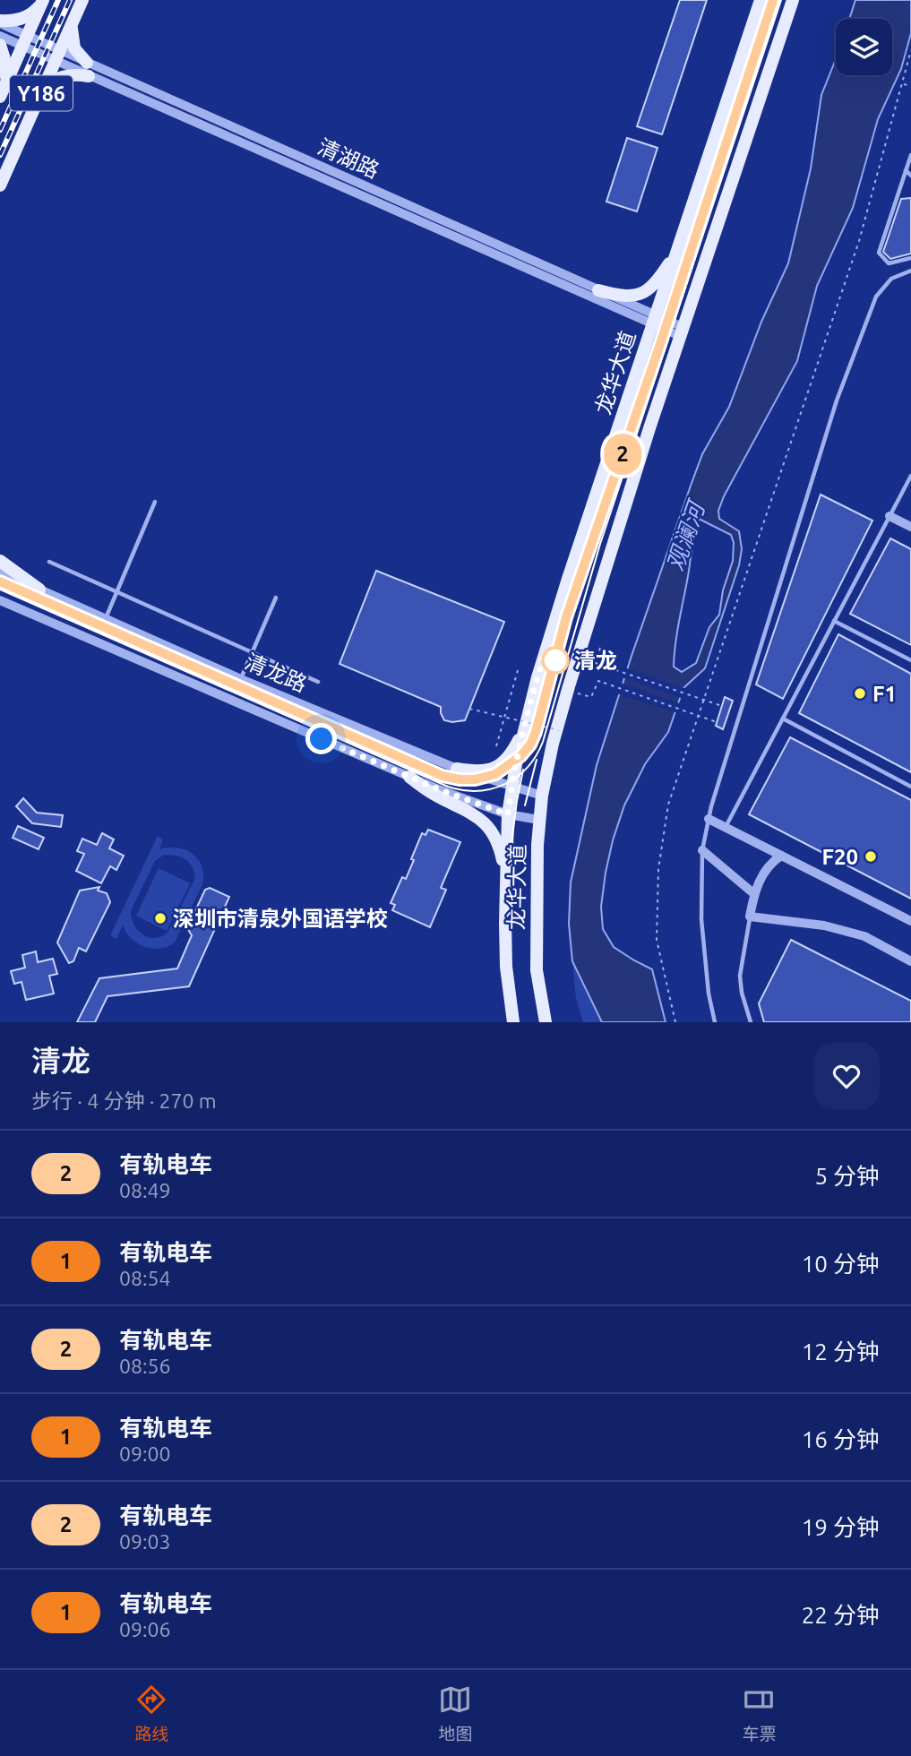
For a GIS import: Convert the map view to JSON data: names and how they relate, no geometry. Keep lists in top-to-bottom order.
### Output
{
  "streets": {
    "main road": ["Y186", "龙华大道"],
    "street": ["清湖路", "清龙路"]
  },
  "crossings": [
    ["Y186", "清湖路"],
    ["清湖路", "龙华大道"],
    ["龙华大道", "清龙路"]
  ],
  "water": ["观澜河"],
  "places": [
    "清龙",
    "F1",
    "F20",
    "深圳市清泉外国语学校"
  ],
  "lines": ["tram line 2"],
  "page": {
    "on_map": "2",
    "heading": ["清龙", "步行 · 4 分钟 · 270 m"],
    "list": [
      {
        "mark": "2",
        "name": "有轨电车",
        "note": "08:49",
        "value": "5 分钟"
      },
      {
        "mark": "1",
        "name": "有轨电车",
        "note": "08:54",
        "value": "10 分钟"
      },
      {
        "mark": "2",
        "name": "有轨电车",
        "note": "08:56",
        "value": "12 分钟"
      },
      {
        "mark": "1",
        "name": "有轨电车",
        "note": "09:00",
        "value": "16 分钟"
      },
      {
        "mark": "2",
        "name": "有轨电车",
        "note": "09:03",
        "value": "19 分钟"
      },
      {
        "mark": "1",
        "name": "有轨电车",
        "note": "09:06",
        "value": "22 分钟"
      }
    ],
    "tabs": ["路线", "地图", "车票"]
  }
}
